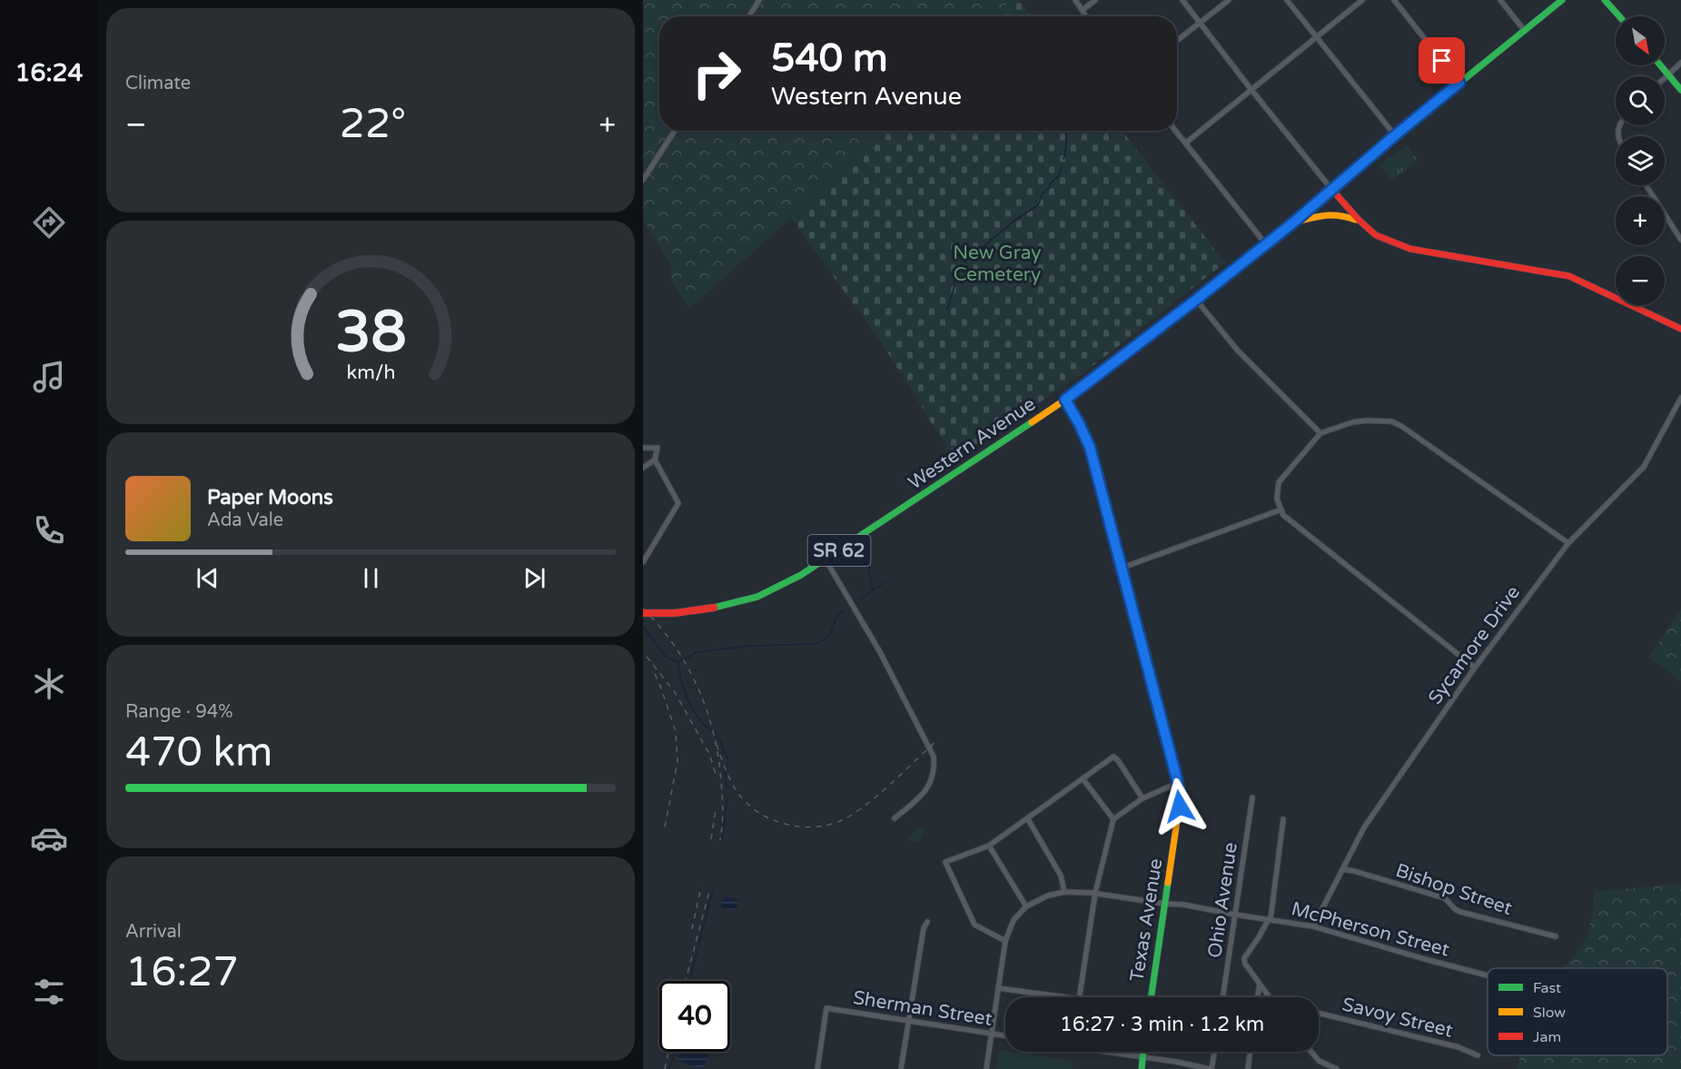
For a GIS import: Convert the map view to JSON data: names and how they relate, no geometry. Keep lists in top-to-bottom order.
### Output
{
  "streets": {
    "main road": ["Western Avenue", "SR 62", "Texas Avenue"],
    "street": [
      "Sycamore Drive",
      "Bishop Street",
      "Ohio Avenue",
      "McPherson Street",
      "Sherman Street",
      "Savoy Street"
    ]
  },
  "crossings": [
    ["Western Avenue", "Texas Avenue"],
    ["Sycamore Drive", "Bishop Street"],
    ["Sycamore Drive", "McPherson Street"],
    ["Ohio Avenue", "McPherson Street"],
    ["Texas Avenue", "McPherson Street"]
  ],
  "parks": ["New Gray Cemetery"],
  "legend": ["Fast", "Slow", "Jam"],
  "north": "bottom right",
  "page": {
    "tabs": "16:24",
    "tile": [
      "Climate",
      ["Range · 94%", "470 km"],
      ["Arrival", "16:27"]
    ],
    "map_buttons": ["+", "−"],
    "turn": ["540 m", "Western Avenue"],
    "heat": ["−", "22°", "+"],
    "song": ["Paper Moons", "Ada Vale"],
    "limit": "40",
    "trip": "16:27 · 3 min · 1.2 km",
    "gauge": ["38", "km/h"]
  }
}
